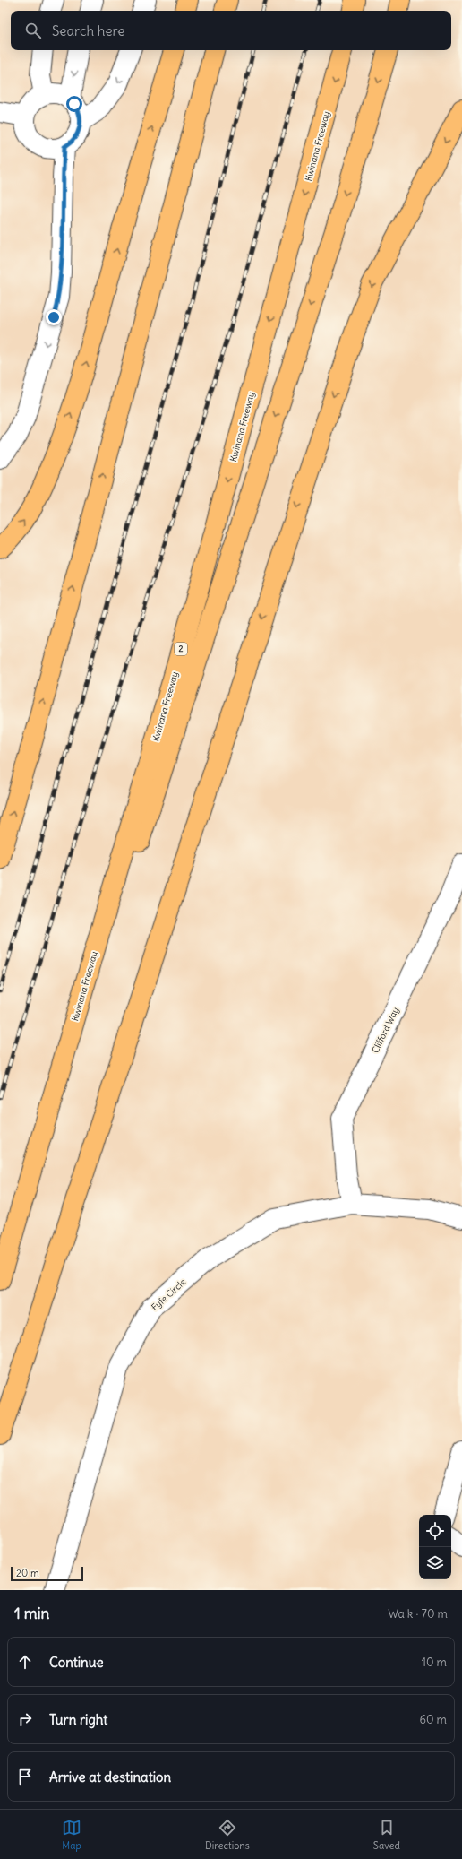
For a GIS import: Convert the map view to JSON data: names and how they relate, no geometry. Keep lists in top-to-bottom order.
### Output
{
  "streets": {
    "highway": ["Kwinana Freeway", "2"],
    "street": ["Clifford Way", "Fyfe Circle"]
  },
  "crossings": [
    ["Clifford Way", "Fyfe Circle"]
  ],
  "scale_bar": "20 m",
  "page": {
    "search": "Search here",
    "scale": "20 m",
    "heading": ["1 min", "Walk · 70 m"],
    "list": [
      ["Continue", "10 m"],
      ["Turn right", "60 m"],
      "Arrive at destination"
    ],
    "nav": ["Map", "Directions", "Saved"]
  }
}
